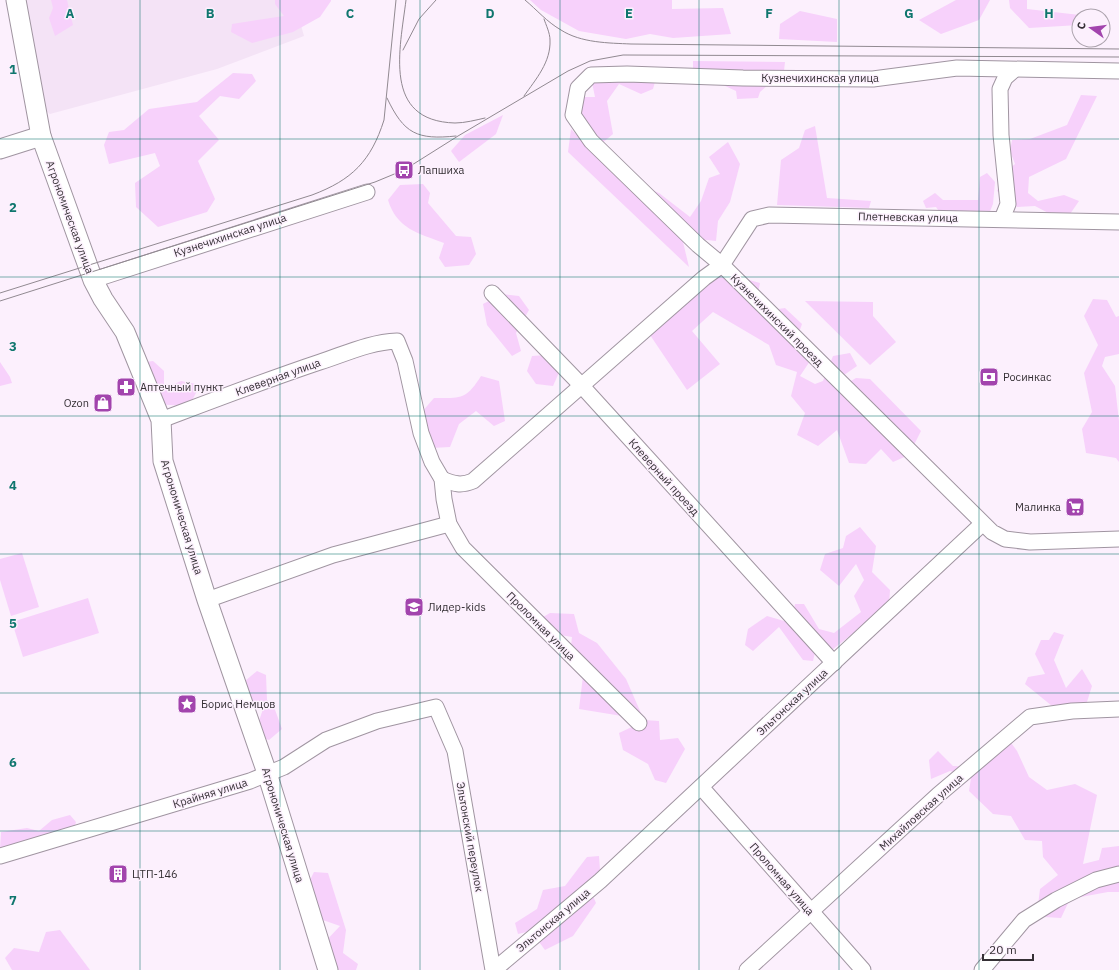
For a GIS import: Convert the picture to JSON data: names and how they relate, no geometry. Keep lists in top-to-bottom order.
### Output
{
  "streets": {
    "street": [
      "Кузнечихинская улица",
      "Агрономическая улица",
      "Плетневская улица",
      "Кузнечихинский проезд",
      "Клеверная улица",
      "Клеверный проезд",
      "Проломная улица",
      "Эльтонская улица",
      "Крайняя улица",
      "Михайловская улица",
      "Эльтонский переулок"
    ]
  },
  "crossings": [
    ["Кузнечихинская улица", "Агрономическая улица"],
    ["Кузнечихинская улица", "Кузнечихинский проезд"],
    ["Агрономическая улица", "Клеверная улица"],
    ["Агрономическая улица", "Крайняя улица"],
    ["Плетневская улица", "Кузнечихинский проезд"],
    ["Плетневская улица", "Клеверный проезд"],
    ["Плетневская улица", "Проломная улица"],
    ["Кузнечихинский проезд", "Эльтонская улица"],
    ["Клеверная улица", "Проломная улица"],
    ["Клеверный проезд", "Эльтонская улица"],
    ["Проломная улица", "Эльтонская улица"],
    ["Проломная улица", "Михайловская улица"],
    ["Эльтонская улица", "Эльтонский переулок"],
    ["Крайняя улица", "Эльтонский переулок"]
  ],
  "places": {
    "bus stop": ["Лапшиха"],
    "bank": ["Росинкас"],
    "pharmacy": ["Аптечный пункт"],
    "shop": ["Ozon"],
    "supermarket": ["Малинка"],
    "school or university": ["Лидер-kids"],
    "place": ["Борис Немцов"],
    "building": ["ЦТП-146"]
  },
  "scale_bar": "20 m",
  "north": "left",
  "grid": {
    "columns": [
      "A",
      "B",
      "C",
      "D",
      "E",
      "F",
      "G",
      "H"
    ],
    "rows": [
      "1",
      "2",
      "3",
      "4",
      "5",
      "6",
      "7"
    ]
  }
}
